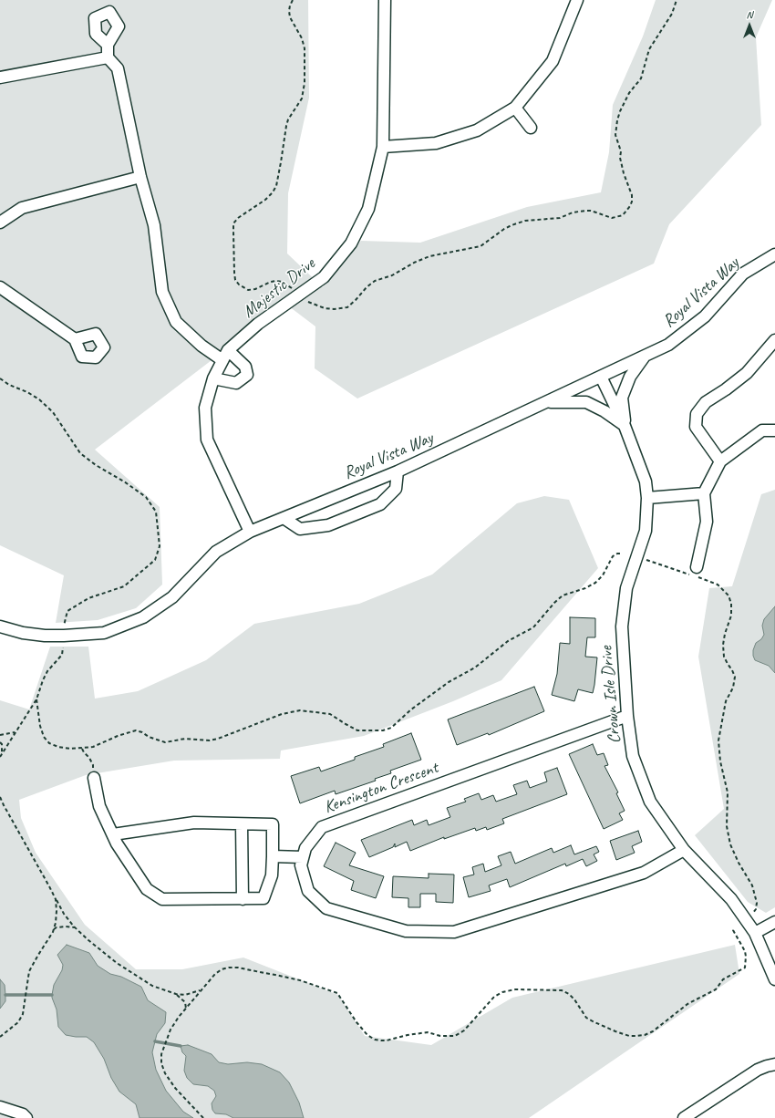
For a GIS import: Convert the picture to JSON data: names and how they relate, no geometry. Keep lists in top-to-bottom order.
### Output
{
  "streets": {
    "street": [
      "Majestic Drive",
      "Royal Vista Way",
      "Crown Isle Drive",
      "Kensington Crescent"
    ]
  },
  "crossings": [
    ["Majestic Drive", "Royal Vista Way"],
    ["Royal Vista Way", "Crown Isle Drive"],
    ["Crown Isle Drive", "Kensington Crescent"]
  ],
  "north": "top"
}
